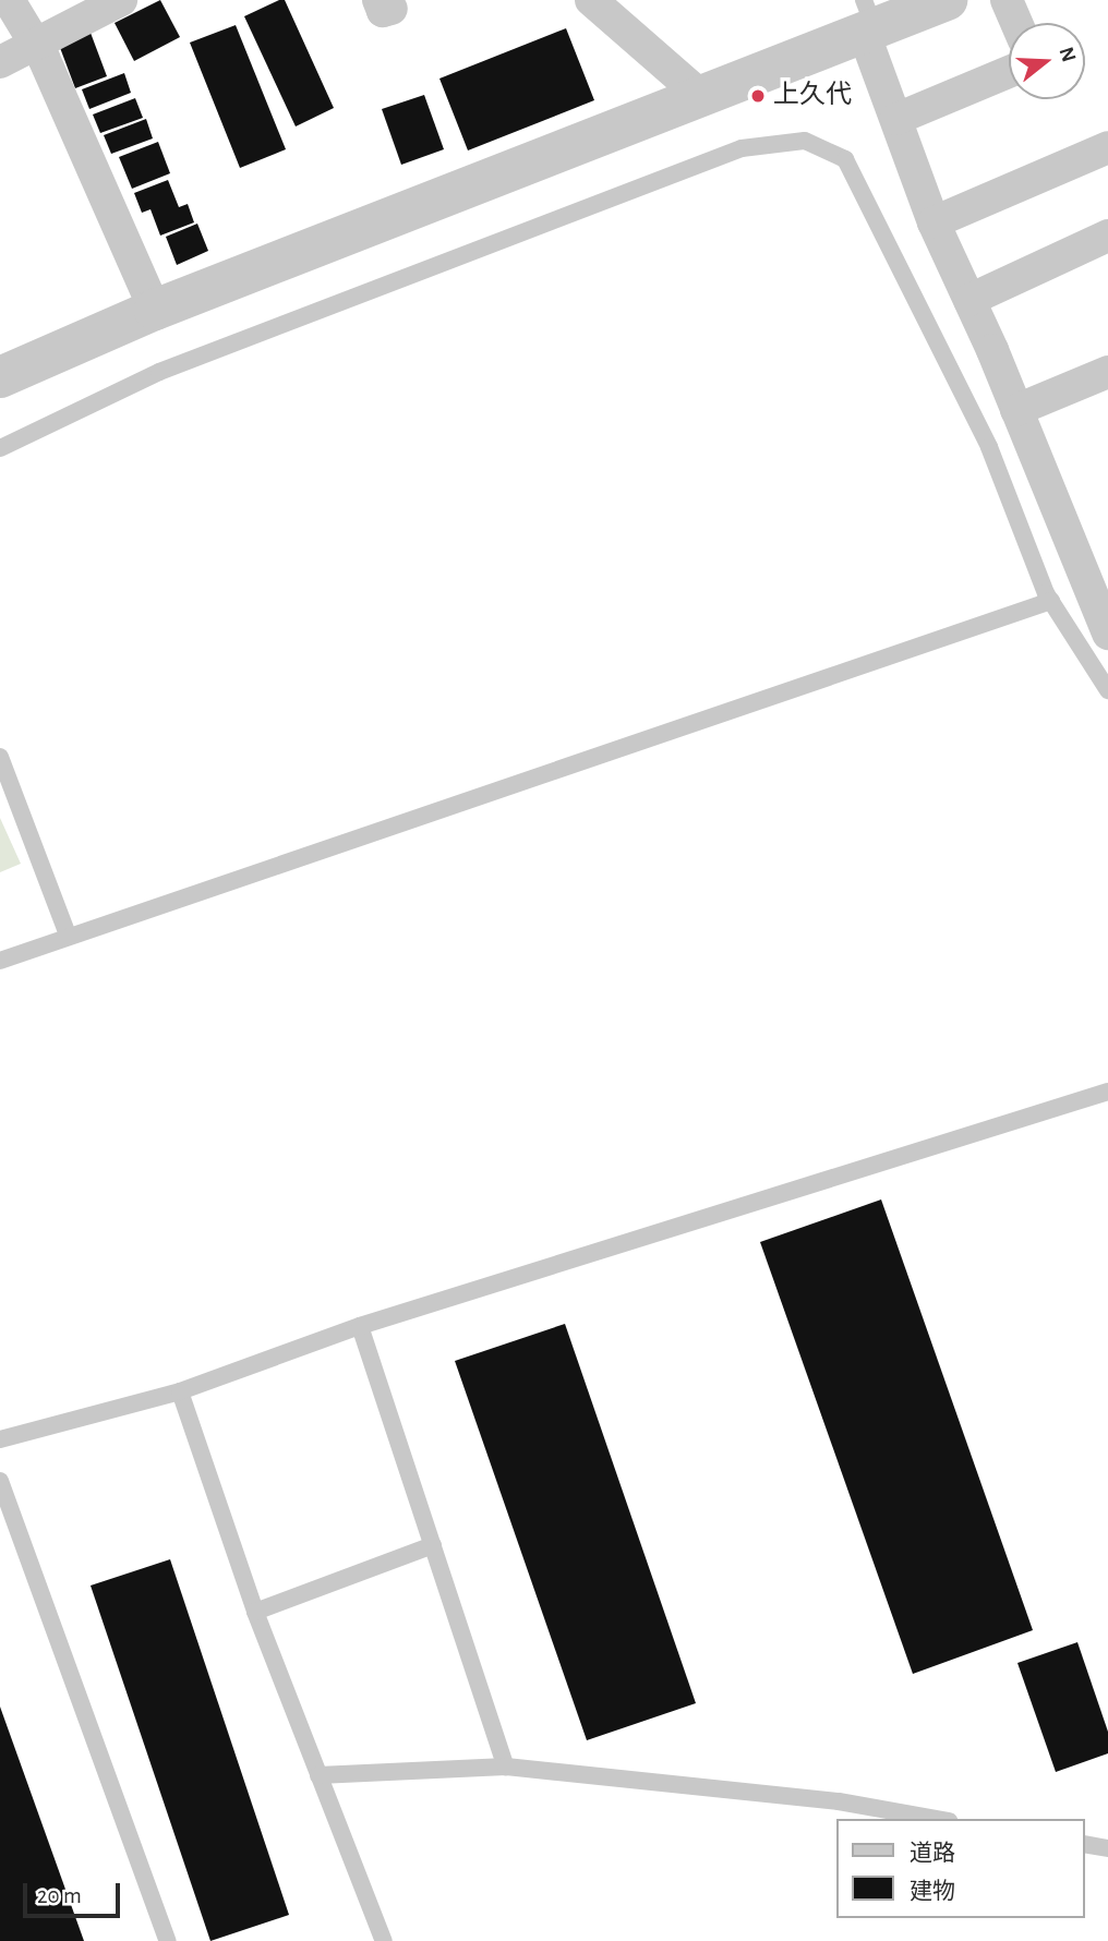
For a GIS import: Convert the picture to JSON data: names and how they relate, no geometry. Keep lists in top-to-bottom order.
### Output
{
  "places": ["上久代"],
  "legend": ["道路", "建物"],
  "scale_bar": "20 m",
  "north": "right"
}
